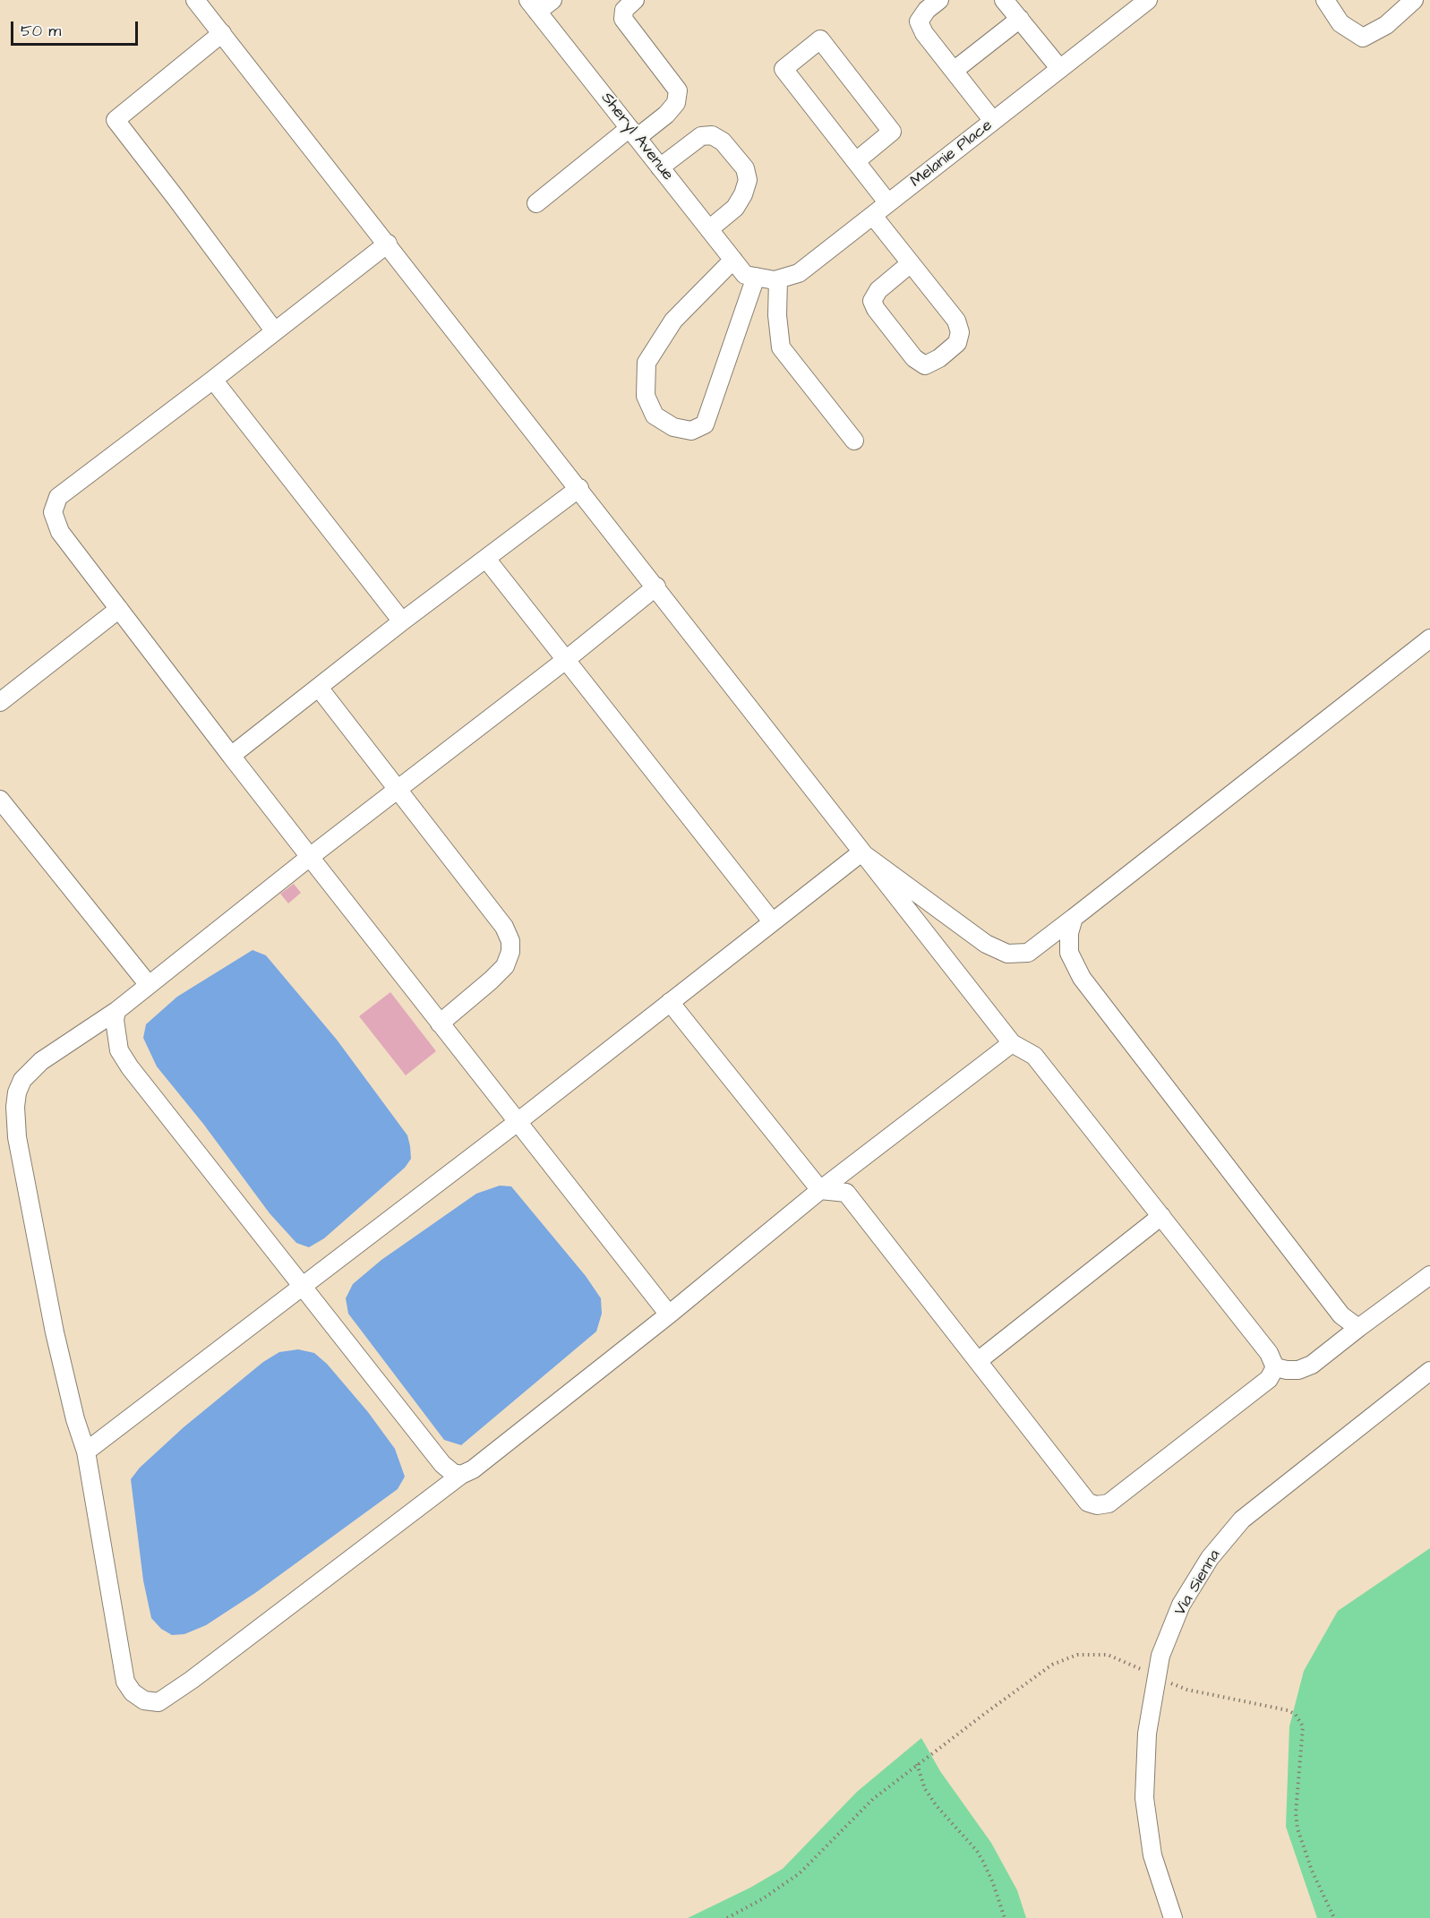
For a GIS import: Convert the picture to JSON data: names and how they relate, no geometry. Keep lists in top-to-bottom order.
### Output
{
  "streets": {
    "street": ["Sheryl Avenue", "Melanie Place", "Via Sienna"]
  },
  "crossings": [
    ["Sheryl Avenue", "Melanie Place"]
  ],
  "scale_bar": "50 m"
}
